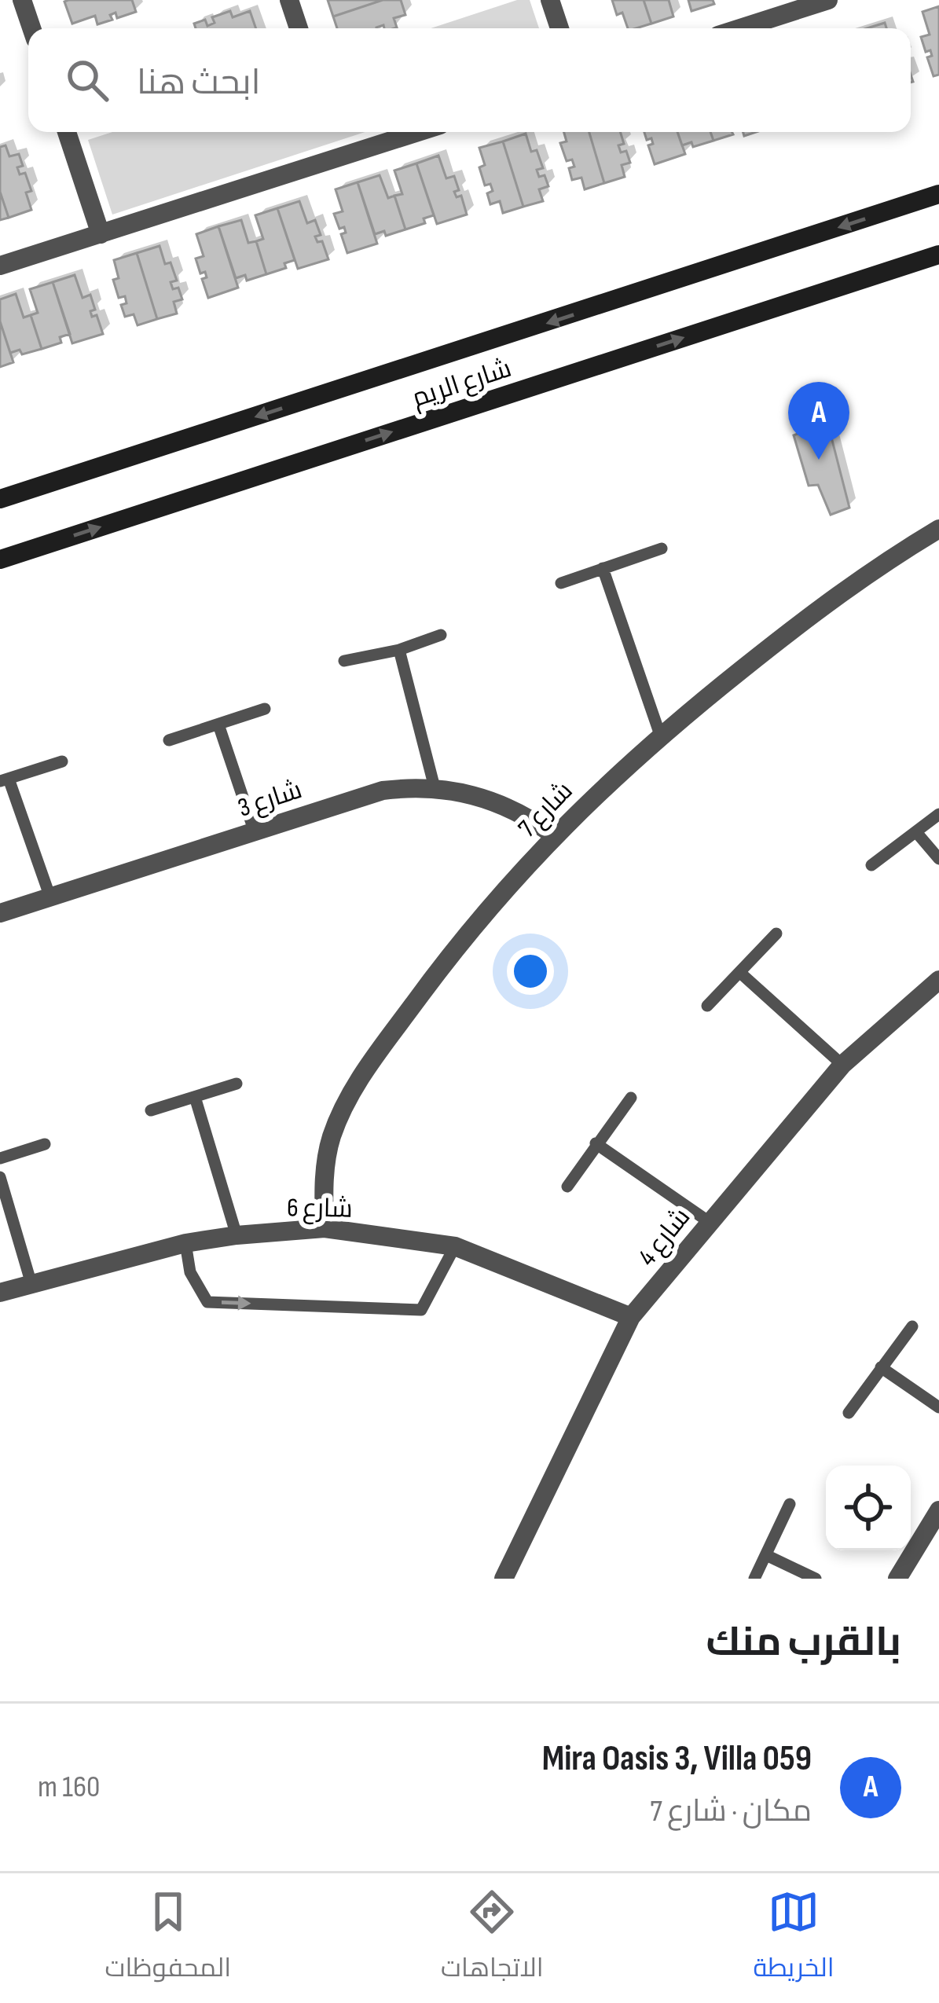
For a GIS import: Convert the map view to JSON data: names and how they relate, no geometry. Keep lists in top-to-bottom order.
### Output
{
  "streets": {
    "street": [
      "شارع الريم",
      "شارع 3",
      "شارع 7",
      "شارع 6",
      "شارع 4"
    ]
  },
  "crossings": [
    ["شارع 3", "شارع 7"],
    ["شارع 7", "شارع 6"],
    ["شارع 6", "شارع 4"]
  ],
  "page": {
    "search": "ابحث هنا",
    "pins": "A",
    "heading": "بالقرب منك",
    "list": [
      {
        "mark": "A",
        "name": "Mira Oasis 3, Villa 059",
        "note": "مكان · شارع 7",
        "value": "160 m"
      }
    ],
    "nav": ["الخريطة", "الاتجاهات", "المحفوظات"]
  }
}
